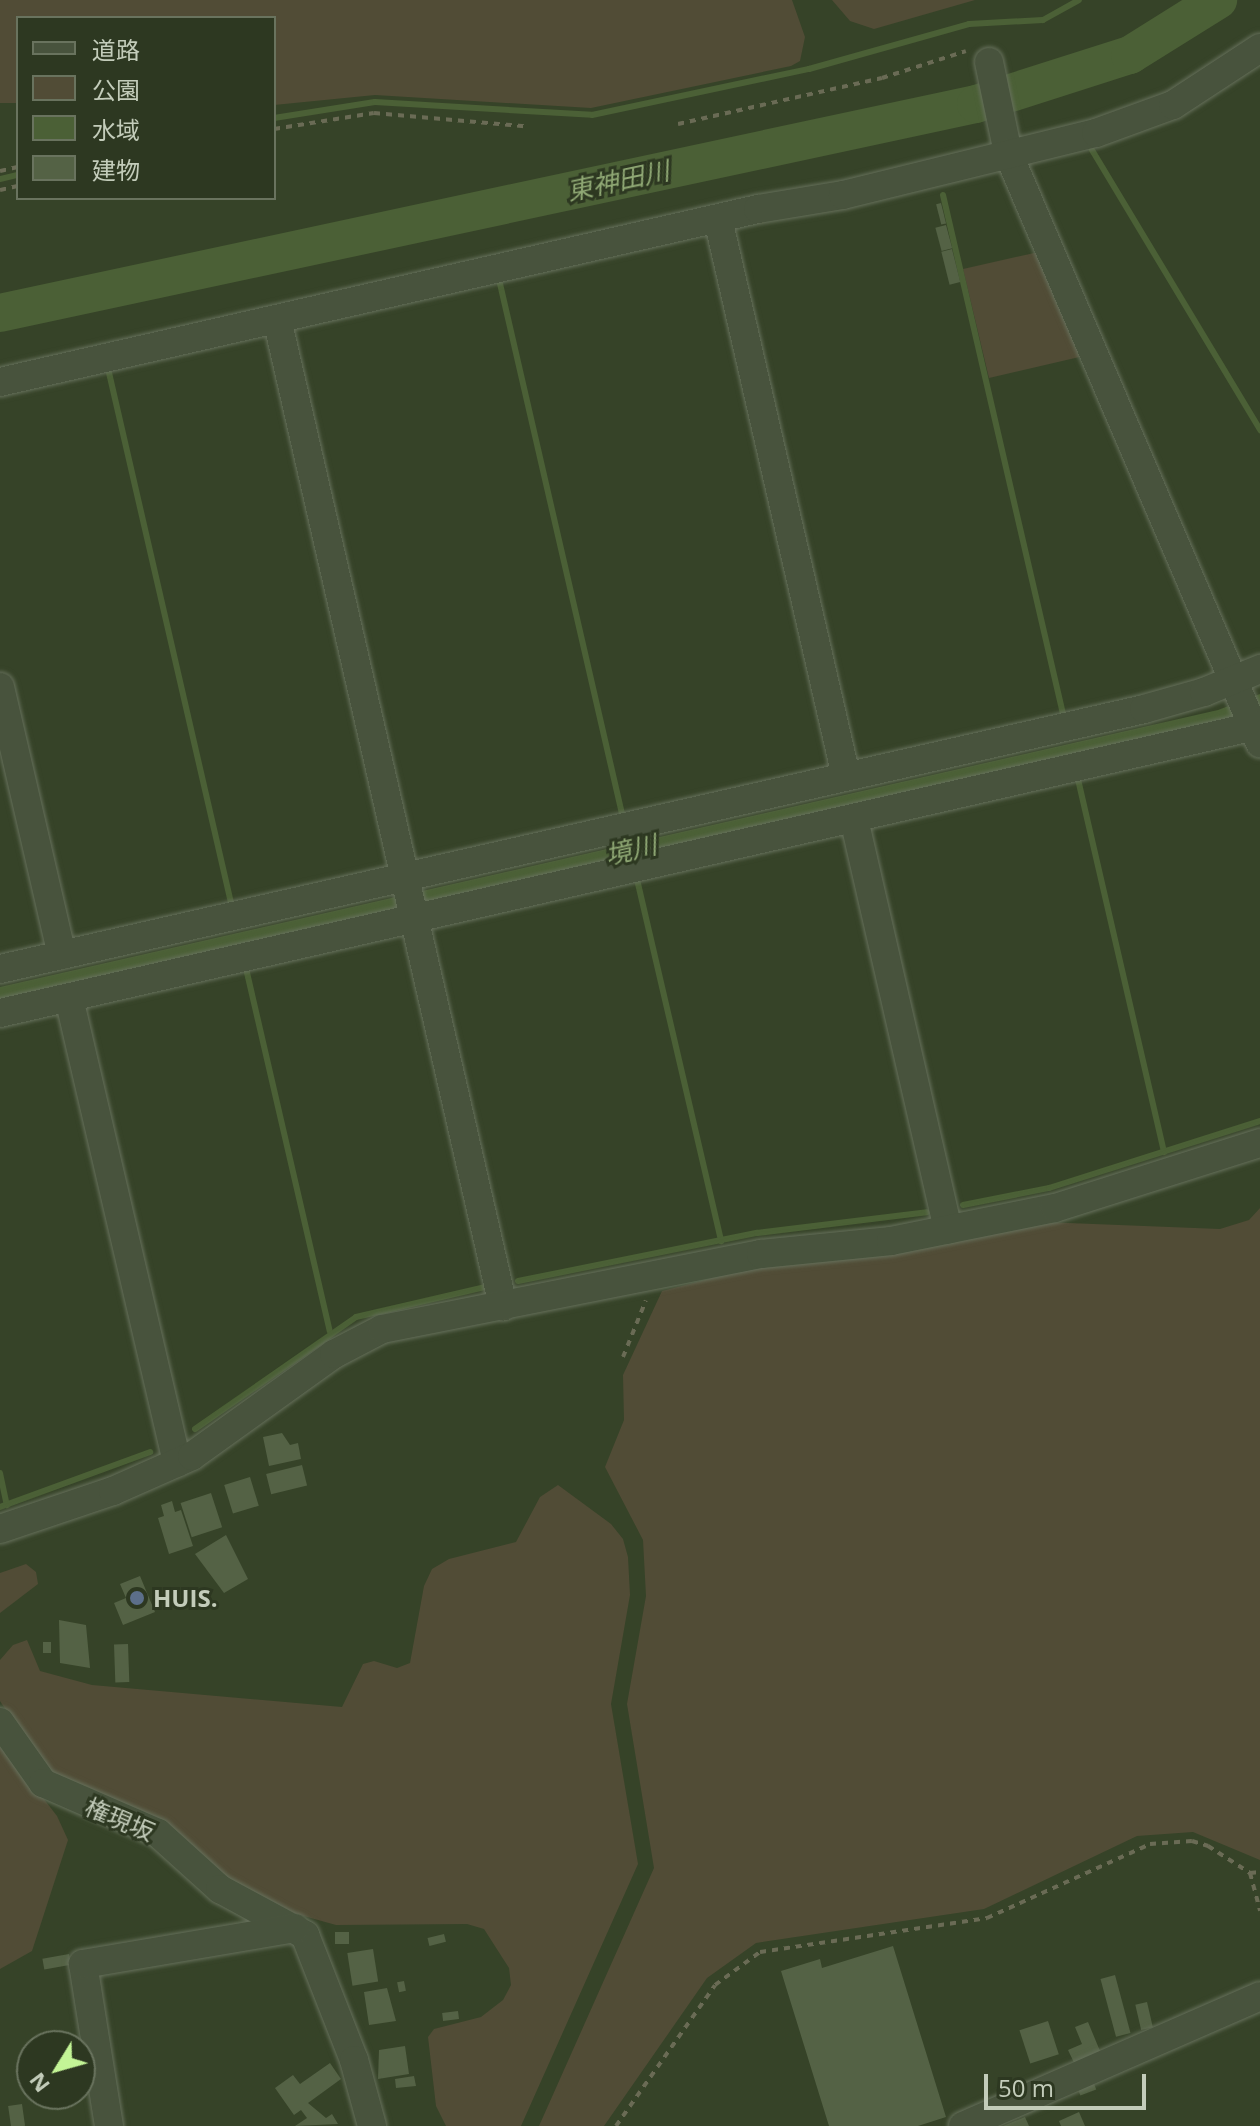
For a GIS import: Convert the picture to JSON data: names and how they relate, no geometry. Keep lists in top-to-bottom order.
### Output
{
  "streets": {
    "street": ["権現坂"]
  },
  "water": ["東神田川", "境川"],
  "places": ["HUIS."],
  "legend": [
    "道路",
    "公園",
    "水域",
    "建物"
  ],
  "scale_bar": "50 m",
  "north": "bottom left"
}
